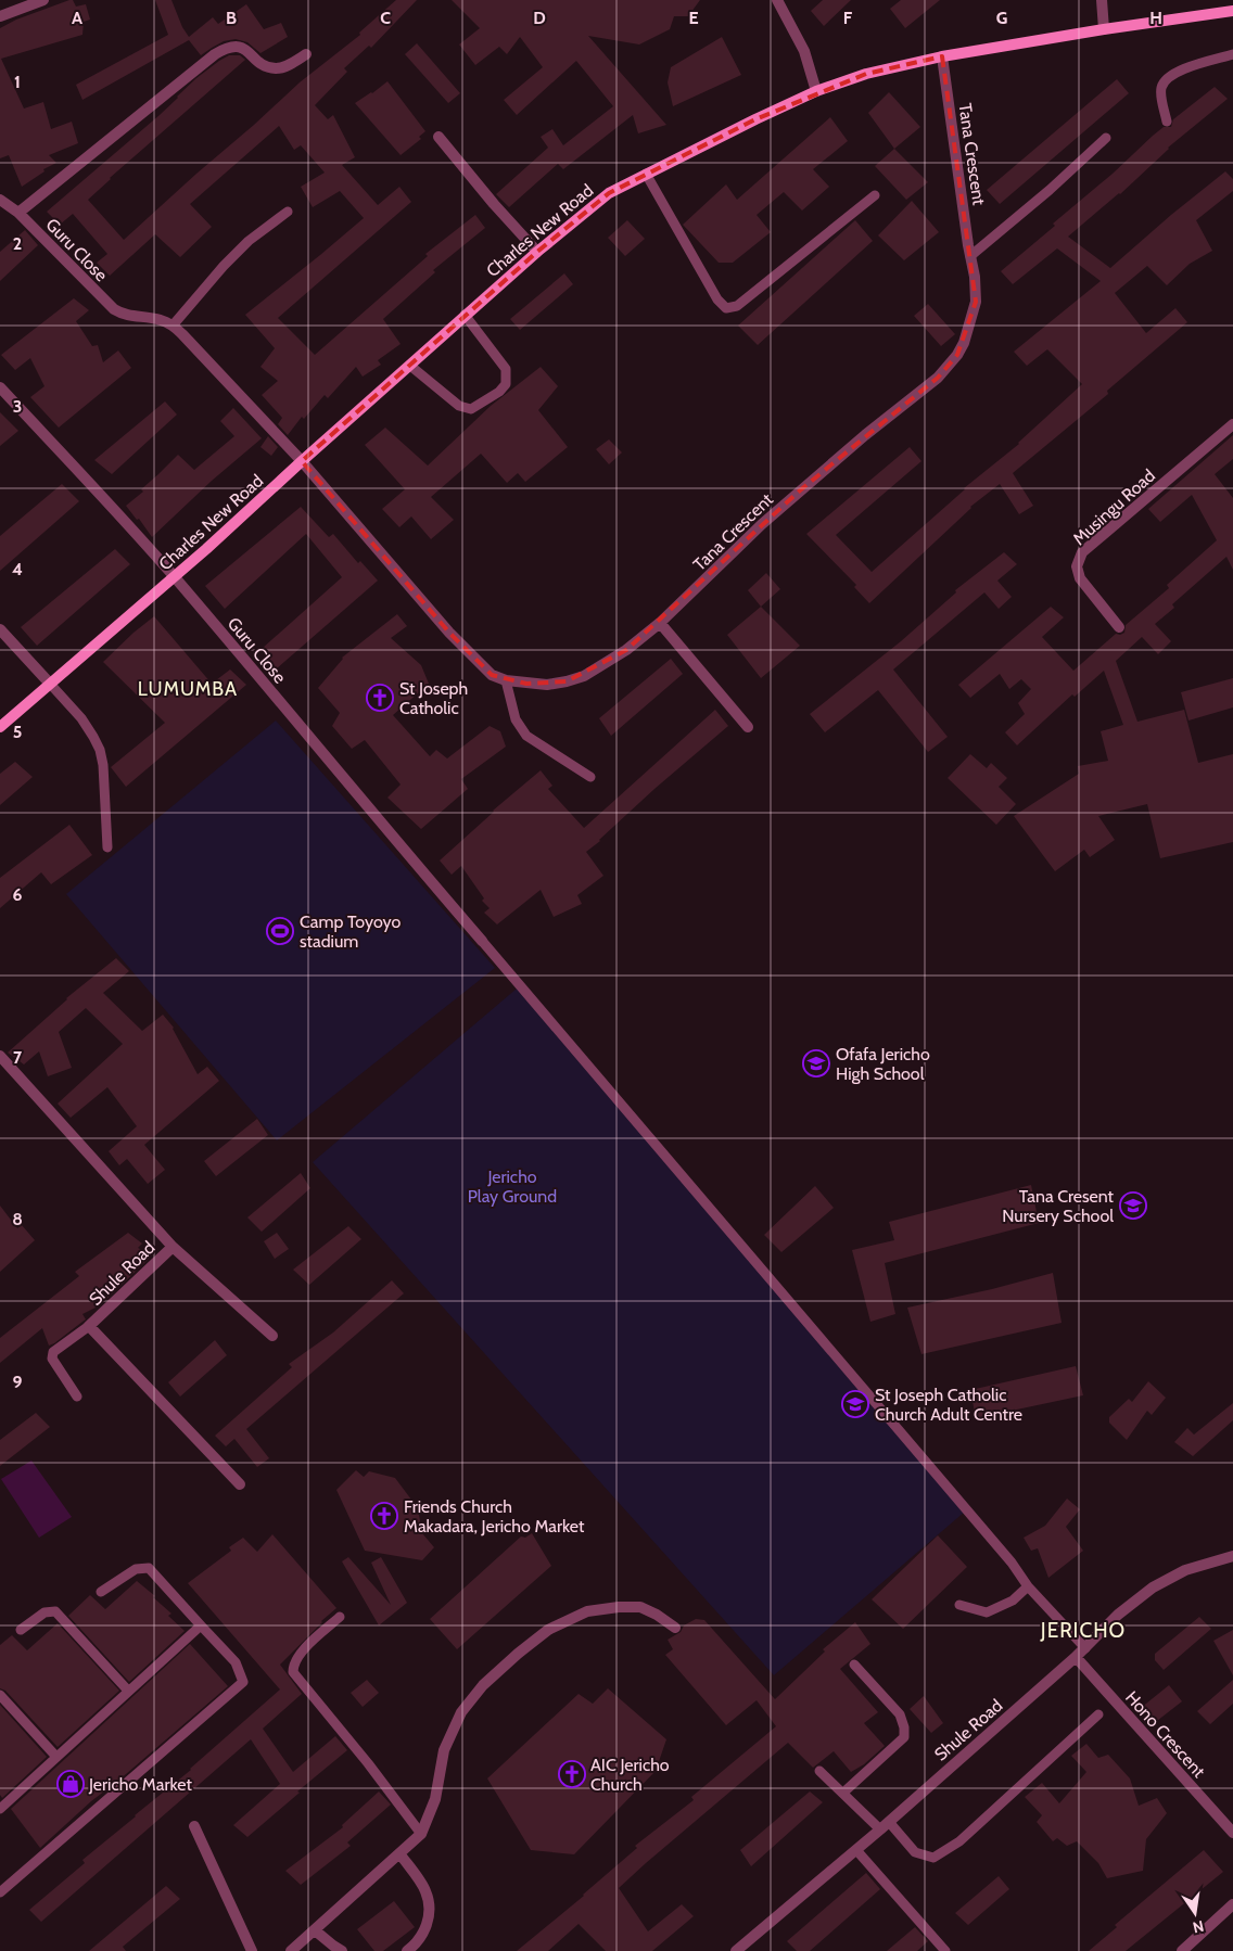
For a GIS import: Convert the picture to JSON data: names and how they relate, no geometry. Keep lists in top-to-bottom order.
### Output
{
  "streets": {
    "street": [
      "Tana Crescent",
      "Charles New Road",
      "Guru Close",
      "Musingu Road",
      "Shule Road",
      "Hono Crescent"
    ]
  },
  "crossings": [
    ["Tana Crescent", "Charles New Road"],
    ["Tana Crescent", "Guru Close"],
    ["Charles New Road", "Guru Close"],
    ["Shule Road", "Hono Crescent"]
  ],
  "districts": ["LUMUMBA", "JERICHO"],
  "parks": ["Jericho Play Ground"],
  "places": {
    "church": ["St Joseph Catholic", "Friends Church Makadara, Jericho Market", "AIC Jericho Church"],
    "sports": ["Camp Toyoyo stadium"],
    "school or university": ["Ofafa Jericho High School", "Tana Cresent Nursery School", "St Joseph Catholic Church Adult Centre"],
    "shop": ["Jericho Market"]
  },
  "north": "bottom",
  "grid": {
    "columns": [
      "A",
      "B",
      "C",
      "D",
      "E",
      "F",
      "G",
      "H"
    ],
    "rows": [
      "1",
      "2",
      "3",
      "4",
      "5",
      "6",
      "7",
      "8",
      "9"
    ]
  }
}
